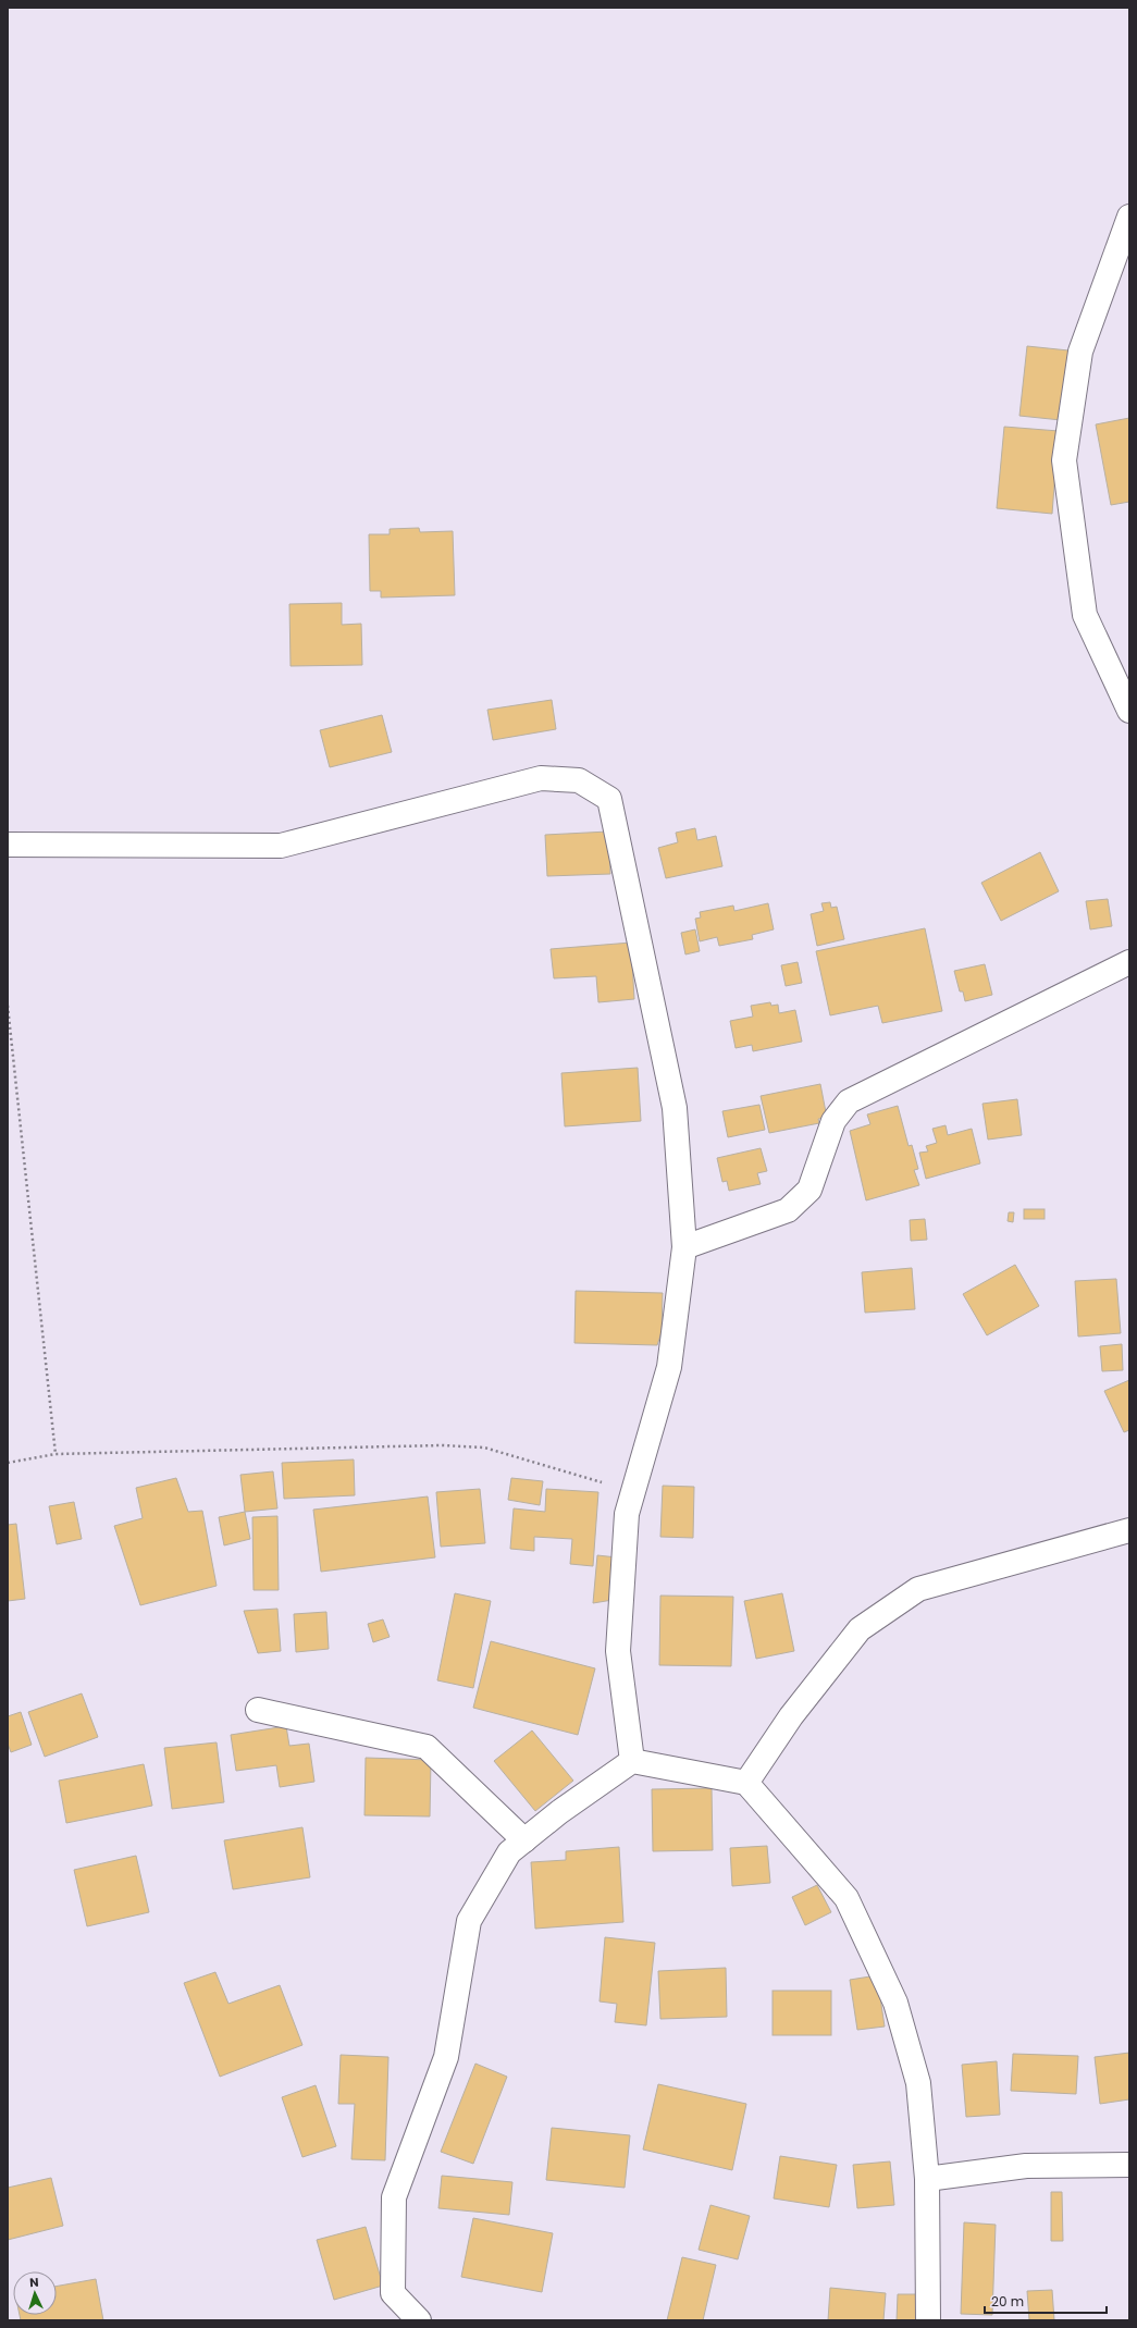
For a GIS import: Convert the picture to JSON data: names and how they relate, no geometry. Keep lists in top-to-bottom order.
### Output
{
  "scale_bar": "20 m",
  "north": "top"
}
